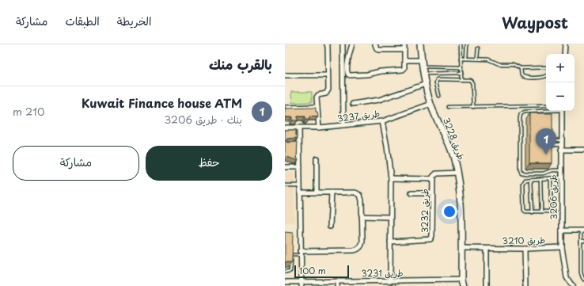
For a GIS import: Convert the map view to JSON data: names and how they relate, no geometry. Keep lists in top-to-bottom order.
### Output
{
  "streets": {
    "street": [
      "طريق 3237",
      "طريق 3228",
      "طريق 3206",
      "طريق 3232",
      "طريق 3210",
      "طريق 3231"
    ]
  },
  "crossings": [
    ["طريق 3237", "طريق 3228"],
    ["طريق 3228", "طريق 3232"],
    ["طريق 3228", "طريق 3210"],
    ["طريق 3228", "طريق 3231"],
    ["طريق 3206", "طريق 3210"]
  ],
  "scale_bar": "100 m",
  "page": {
    "header": "Waypost",
    "nav": ["الخريطة", "الطبقات", "مشاركة"],
    "heading": "بالقرب منك",
    "map_buttons": ["+", "−"],
    "list": [
      {
        "mark": "1",
        "name": "Kuwait Finance house ATM",
        "note": "بنك · طريق 3206",
        "value": "210 m"
      }
    ],
    "pins": "1",
    "buttons": ["حفظ", "مشاركة"],
    "scale": "100 m"
  }
}
